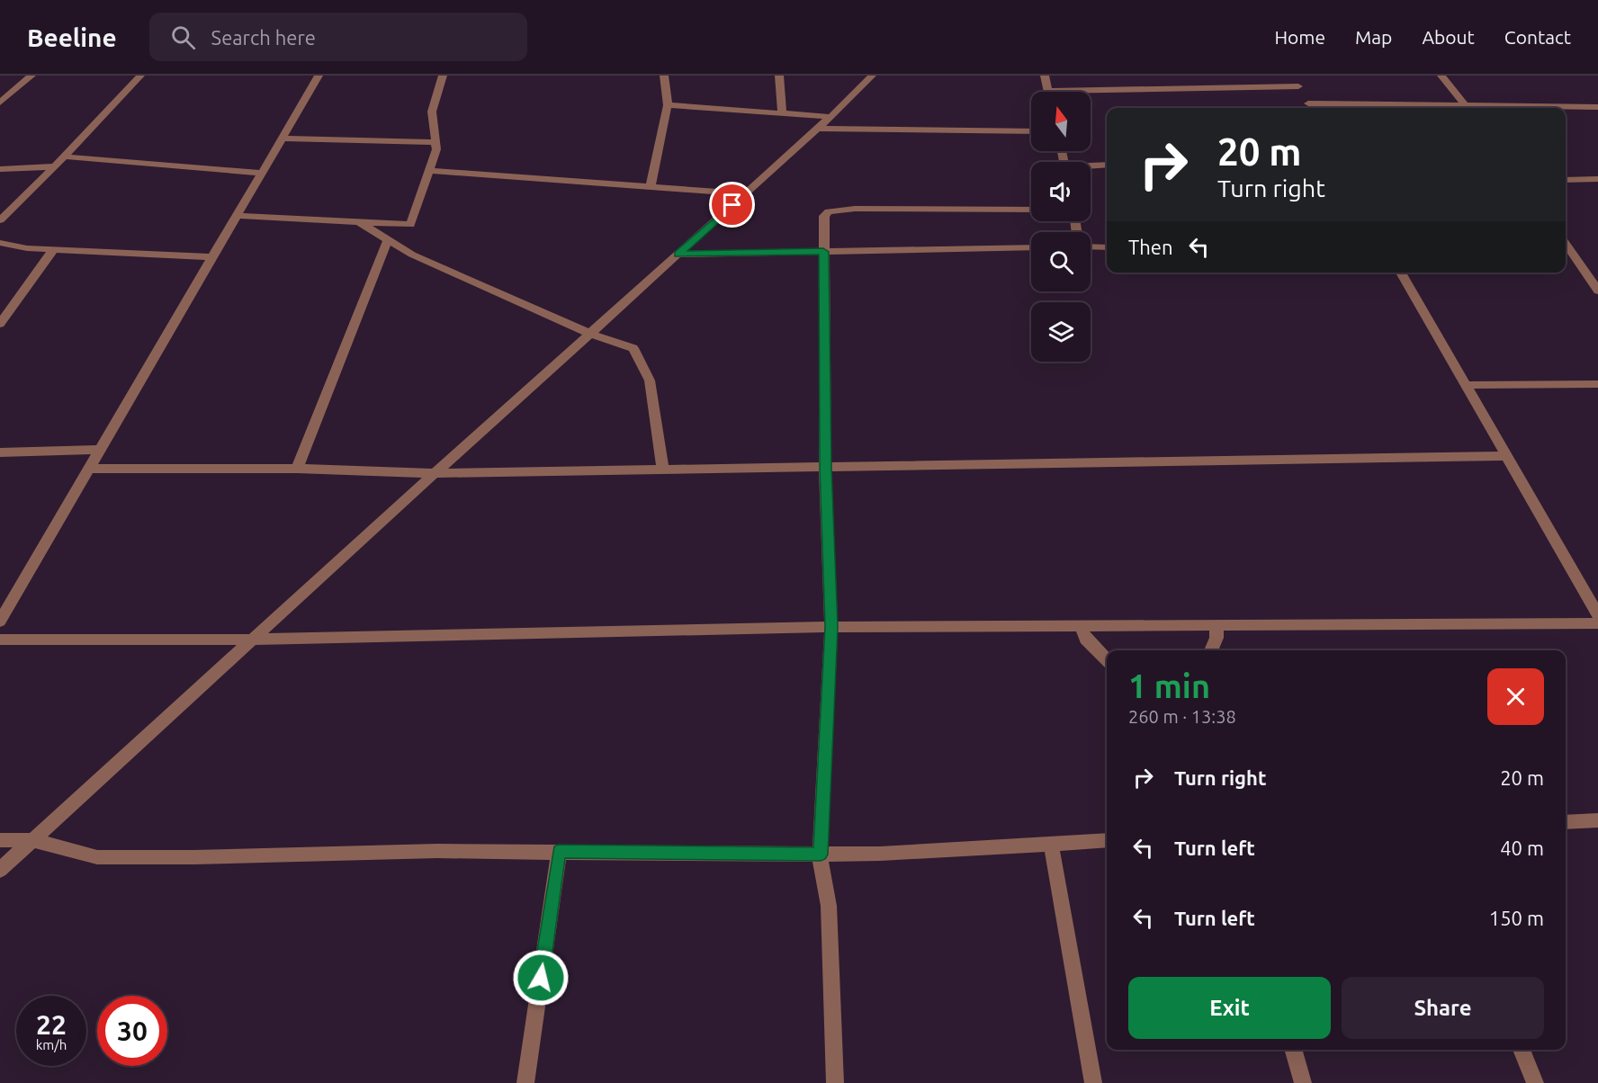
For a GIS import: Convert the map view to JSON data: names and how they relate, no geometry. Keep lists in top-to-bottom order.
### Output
{
  "north": "top",
  "page": {
    "header": "Beeline",
    "search": "Search here",
    "nav": [
      "Home",
      "Map",
      "About",
      "Contact"
    ],
    "turn": ["20 m", "Turn right"],
    "then": "Then",
    "heading": ["1 min", "260 m · 13:38"],
    "list": [
      {
        "name": "Turn right",
        "value": "20 m"
      },
      {
        "name": "Turn left",
        "value": "40 m"
      },
      {
        "name": "Turn left",
        "value": "150 m"
      }
    ],
    "buttons": ["Exit", "Share"],
    "speed": "22 km/h",
    "limit": "30"
  }
}
